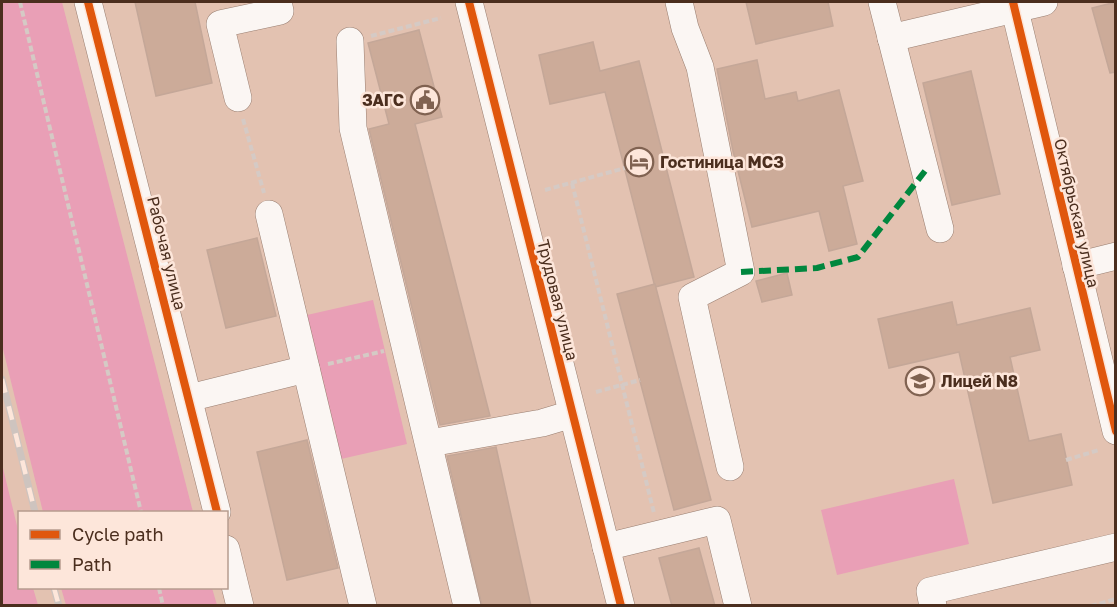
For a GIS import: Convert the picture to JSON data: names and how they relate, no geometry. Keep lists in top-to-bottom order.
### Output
{
  "streets": {
    "street": ["Октябрьская улица", "Рабочая улица", "Трудовая улица"]
  },
  "places": {
    "public building": ["ЗАГС"],
    "hotel": ["Гостиница МСЗ"],
    "school or university": ["Лицей N8"]
  },
  "legend": ["Cycle path", "Path"]
}
